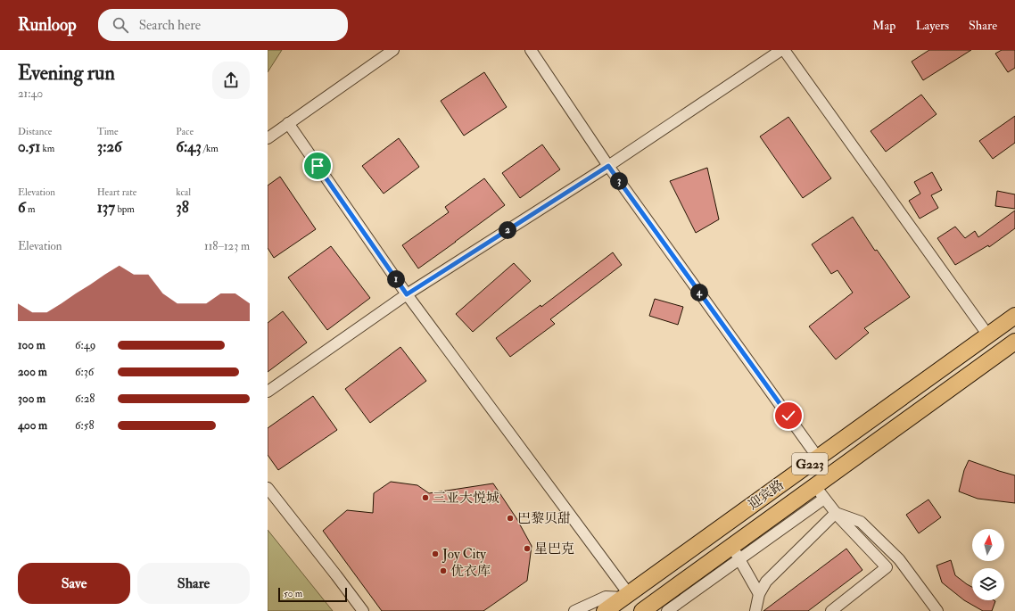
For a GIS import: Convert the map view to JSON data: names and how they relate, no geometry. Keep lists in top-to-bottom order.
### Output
{
  "streets": {
    "highway": ["G223", "迎宾路"]
  },
  "places": [
    "三亚大悦城",
    "巴黎贝甜",
    "星巴克",
    "Joy City",
    "优衣库"
  ],
  "scale_bar": "50 m",
  "north": "top",
  "page": {
    "header": "Runloop",
    "search": "Search here",
    "nav": ["Map", "Layers", "Share"],
    "heading": ["Evening run", "21:40"],
    "stats": [
      ["Distance", "0.51 km"],
      ["Time", "3:26"],
      ["Pace", "6:43 /km"],
      ["Elevation", "6 m"],
      ["Heart rate", "137 bpm"],
      ["kcal", "38"]
    ],
    "pins": [
      "3",
      "2",
      "1",
      "4"
    ],
    "chart": ["Elevation", "118–123 m"],
    "list": [
      {
        "name": "100 m",
        "note": "6:49"
      },
      {
        "name": "200 m",
        "note": "6:36"
      },
      {
        "name": "300 m",
        "note": "6:28"
      },
      {
        "name": "400 m",
        "note": "6:58"
      }
    ],
    "buttons": ["Save", "Share"],
    "scale": "50 m"
  }
}
